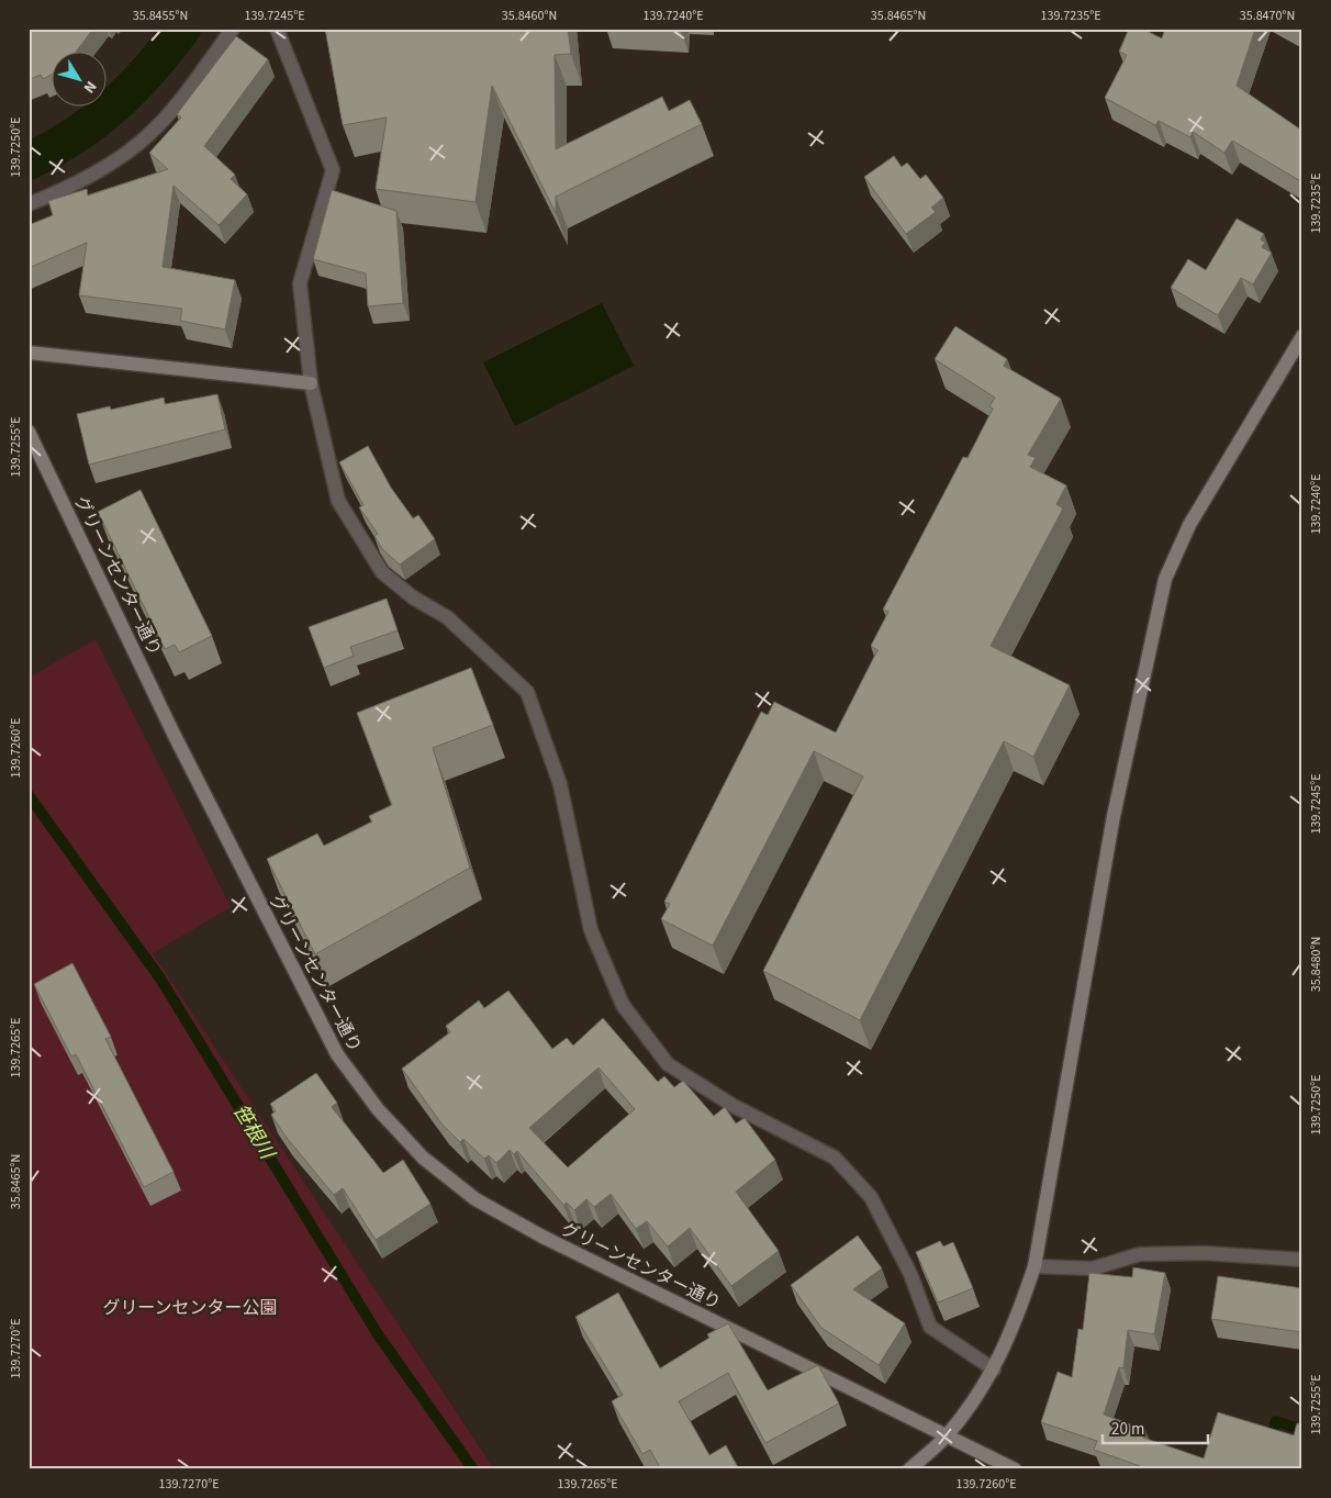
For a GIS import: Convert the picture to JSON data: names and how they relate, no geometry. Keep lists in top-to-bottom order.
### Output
{
  "streets": {
    "street": ["グリーンセンター通り"]
  },
  "water": ["笹根川"],
  "parks": ["グリーンセンター公園"],
  "scale_bar": "20 m",
  "north": "bottom right",
  "coordinates": [
    "35.8455°N",
    "139.7245°E",
    "35.8460°N",
    "139.7240°E",
    "35.8465°N",
    "139.7235°E",
    "35.8470°N",
    "139.7250°E",
    "139.7255°E",
    "139.7260°E",
    "35.8480°N",
    "139.7265°E",
    "139.7270°E"
  ]
}
